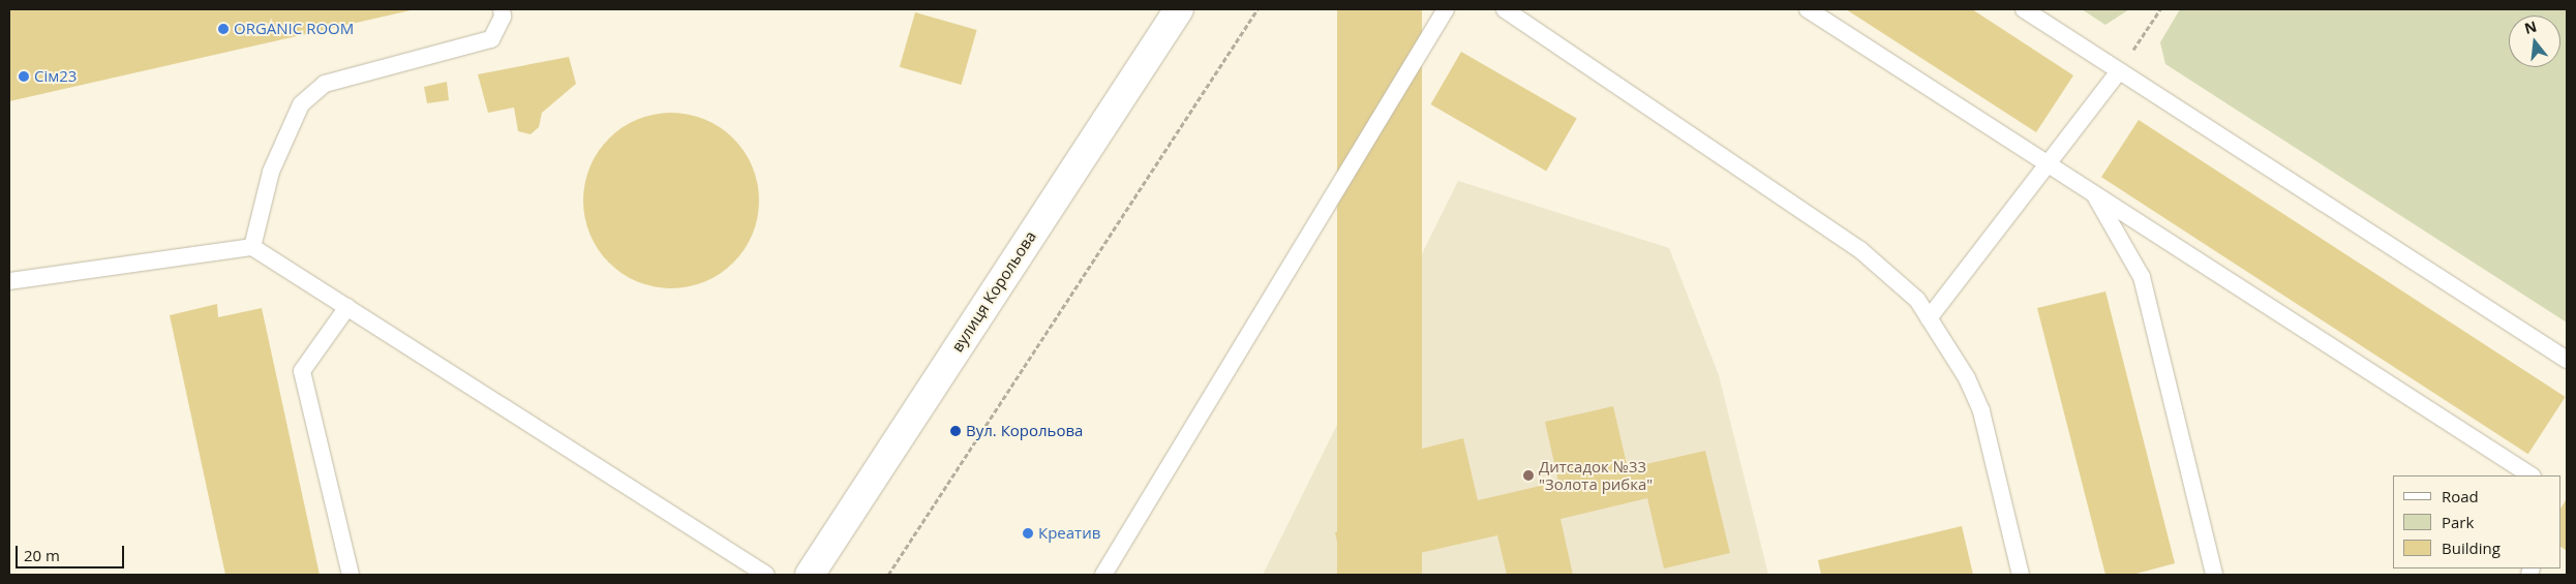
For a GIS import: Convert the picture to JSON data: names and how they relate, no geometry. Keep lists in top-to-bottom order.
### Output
{
  "streets": {
    "street": ["вулиця Корольова"]
  },
  "places": [
    "ORGANIC ROOM",
    "Сім23",
    "Вул. Корольова",
    "Дитсадок №33 \"Золота рибка\"",
    "Креатив"
  ],
  "legend": ["Road", "Park", "Building"],
  "scale_bar": "20 m",
  "north": "top"
}
